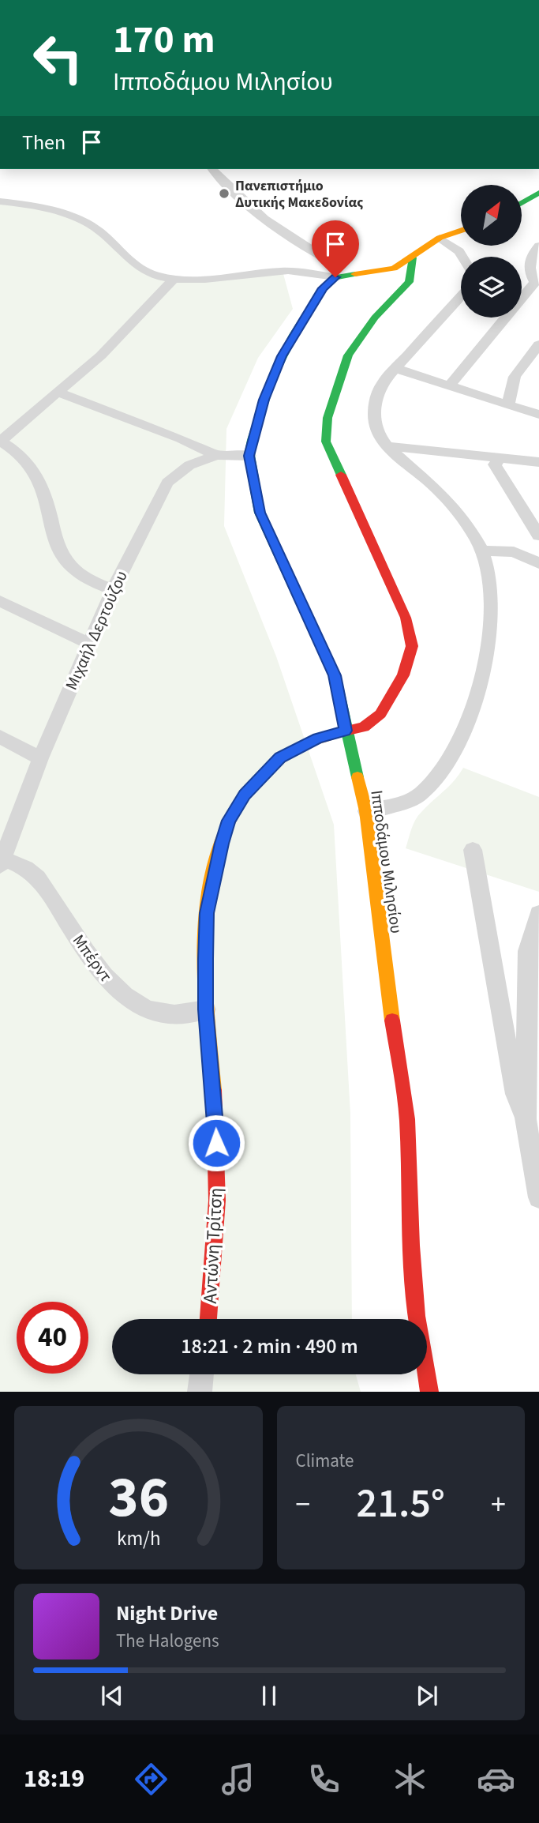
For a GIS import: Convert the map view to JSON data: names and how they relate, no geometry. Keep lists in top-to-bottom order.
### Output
{
  "streets": {
    "street": [
      "Μιχαήλ Δερτούζου",
      "Ιπποδάμου Μιλησίου",
      "Μπέρντ",
      "Αντώνη Τρίτση"
    ]
  },
  "crossings": [
    ["Μιχαήλ Δερτούζου", "Ιπποδάμου Μιλησίου"],
    ["Μιχαήλ Δερτούζου", "Μπέρντ"],
    ["Ιπποδάμου Μιλησίου", "Αντώνη Τρίτση"],
    ["Μπέρντ", "Αντώνη Τρίτση"]
  ],
  "places": ["Πανεπιστήμιο Δυτικής Μακεδονίας"],
  "north": "top right",
  "page": {
    "turn": ["170 m", "Ιπποδάμου Μιλησίου"],
    "then": "Then",
    "limit": "40",
    "trip": "18:21 · 2 min · 490 m",
    "tile": "Climate",
    "heat": ["−", "21.5°", "+"],
    "song": ["Night Drive", "The Halogens"],
    "tabs": "18:19",
    "gauge": ["36", "km/h"]
  }
}
